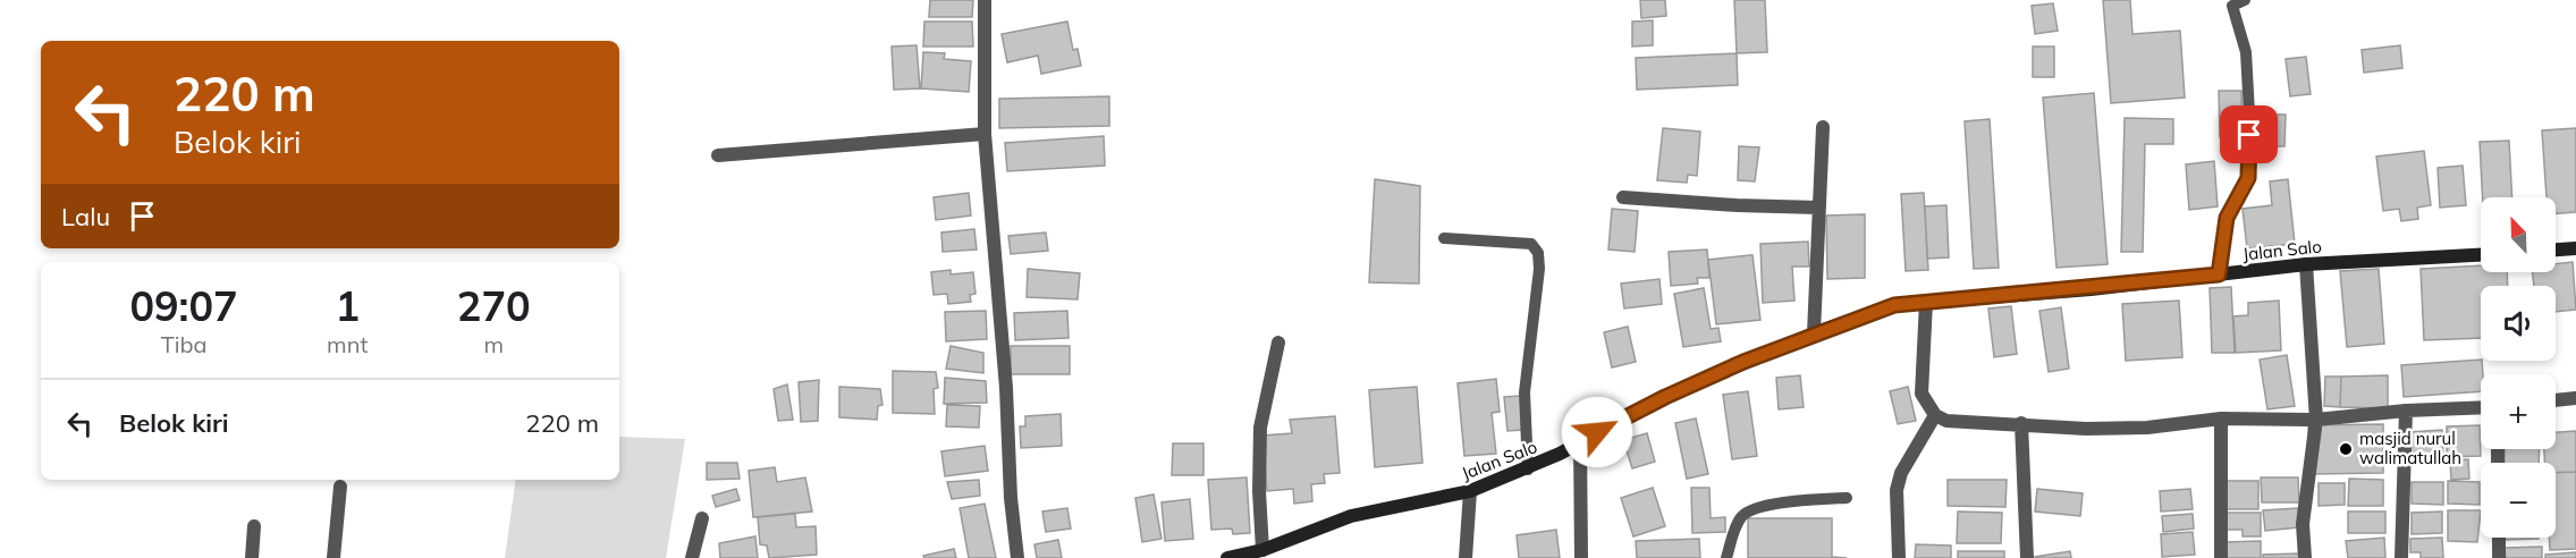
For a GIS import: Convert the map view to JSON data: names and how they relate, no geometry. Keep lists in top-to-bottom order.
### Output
{
  "streets": {
    "street": ["Jalan Salo"]
  },
  "places": ["masjid nurul walimatullah"],
  "north": "top left",
  "page": {
    "turn": ["220 m", "Belok kiri"],
    "then": "Lalu",
    "map_buttons": ["+", "−"],
    "eta": [
      "09:07",
      "Tiba",
      "1",
      "mnt",
      "270",
      "m"
    ],
    "list": [
      {
        "name": "Belok kiri",
        "value": "220 m"
      }
    ]
  }
}
